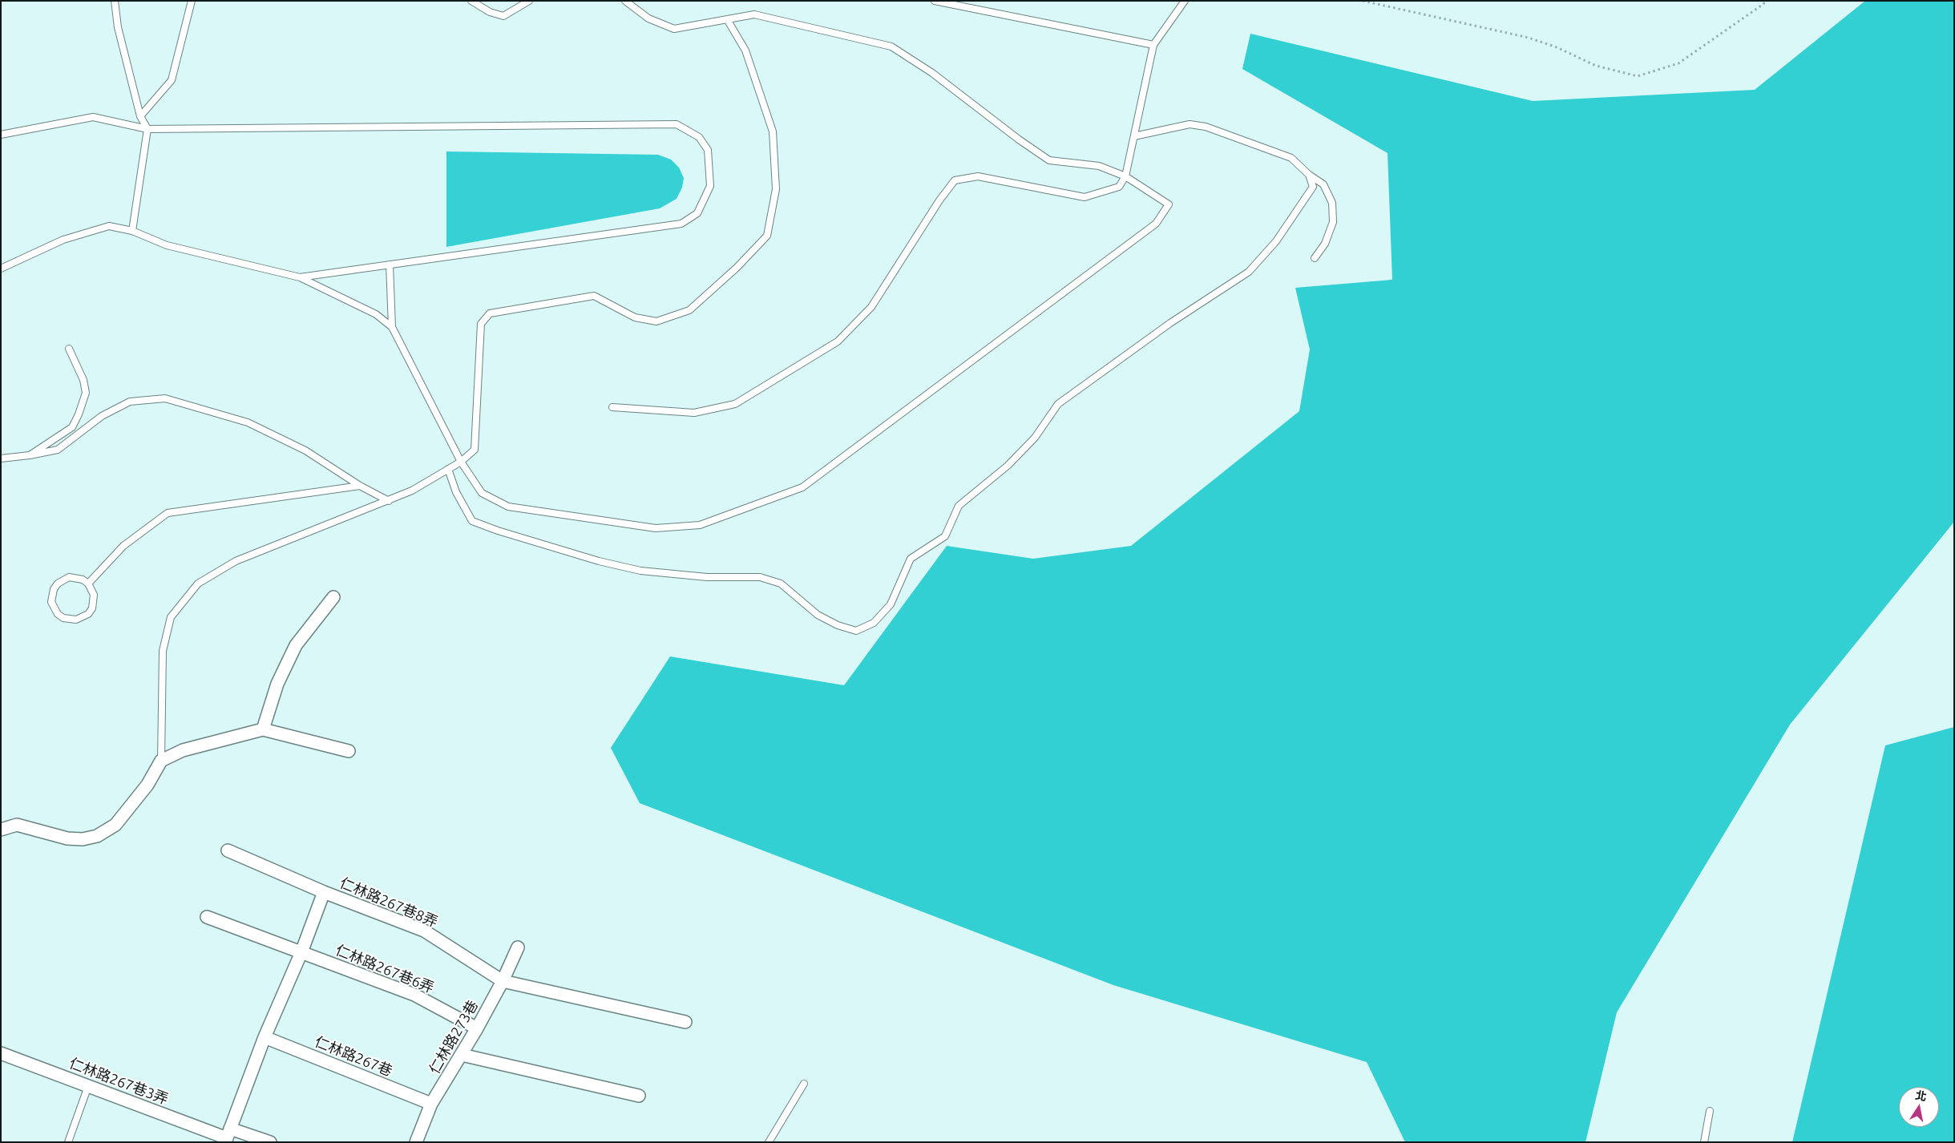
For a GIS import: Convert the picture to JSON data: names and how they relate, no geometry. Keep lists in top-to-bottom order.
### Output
{
  "streets": {
    "street": [
      "仁林路267巷8弄",
      "仁林路267巷6弄",
      "仁林路273巷",
      "仁林路267巷",
      "仁林路267巷3弄"
    ]
  },
  "crossings": [
    ["仁林路267巷8弄", "仁林路273巷"],
    ["仁林路267巷6弄", "仁林路273巷"],
    ["仁林路273巷", "仁林路267巷"]
  ],
  "north": "top"
}
